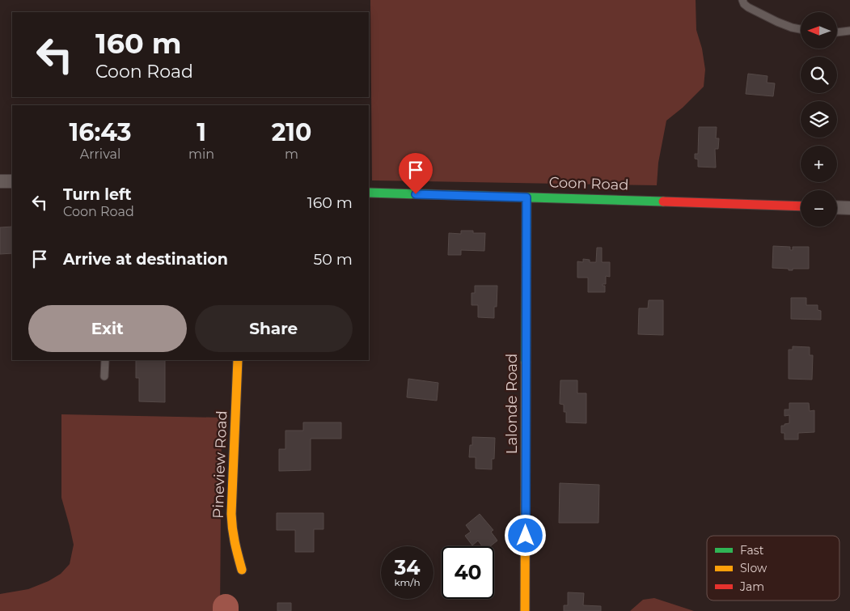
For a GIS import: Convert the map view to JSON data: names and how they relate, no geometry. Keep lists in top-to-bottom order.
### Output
{
  "streets": {
    "street": ["Coon Road", "Lalonde Road", "Pineview Road"]
  },
  "crossings": [
    ["Coon Road", "Lalonde Road"]
  ],
  "legend": ["Fast", "Slow", "Jam"],
  "north": "left",
  "page": {
    "map_buttons": ["+", "−"],
    "turn": ["160 m", "Coon Road"],
    "eta": [
      "16:43",
      "Arrival",
      "1",
      "min",
      "210",
      "m"
    ],
    "list": [
      {
        "name": "Turn left",
        "note": "Coon Road",
        "value": "160 m"
      },
      {
        "name": "Arrive at destination",
        "value": "50 m"
      }
    ],
    "buttons": ["Exit", "Share"],
    "speed": "34 km/h",
    "limit": "40"
  }
}
